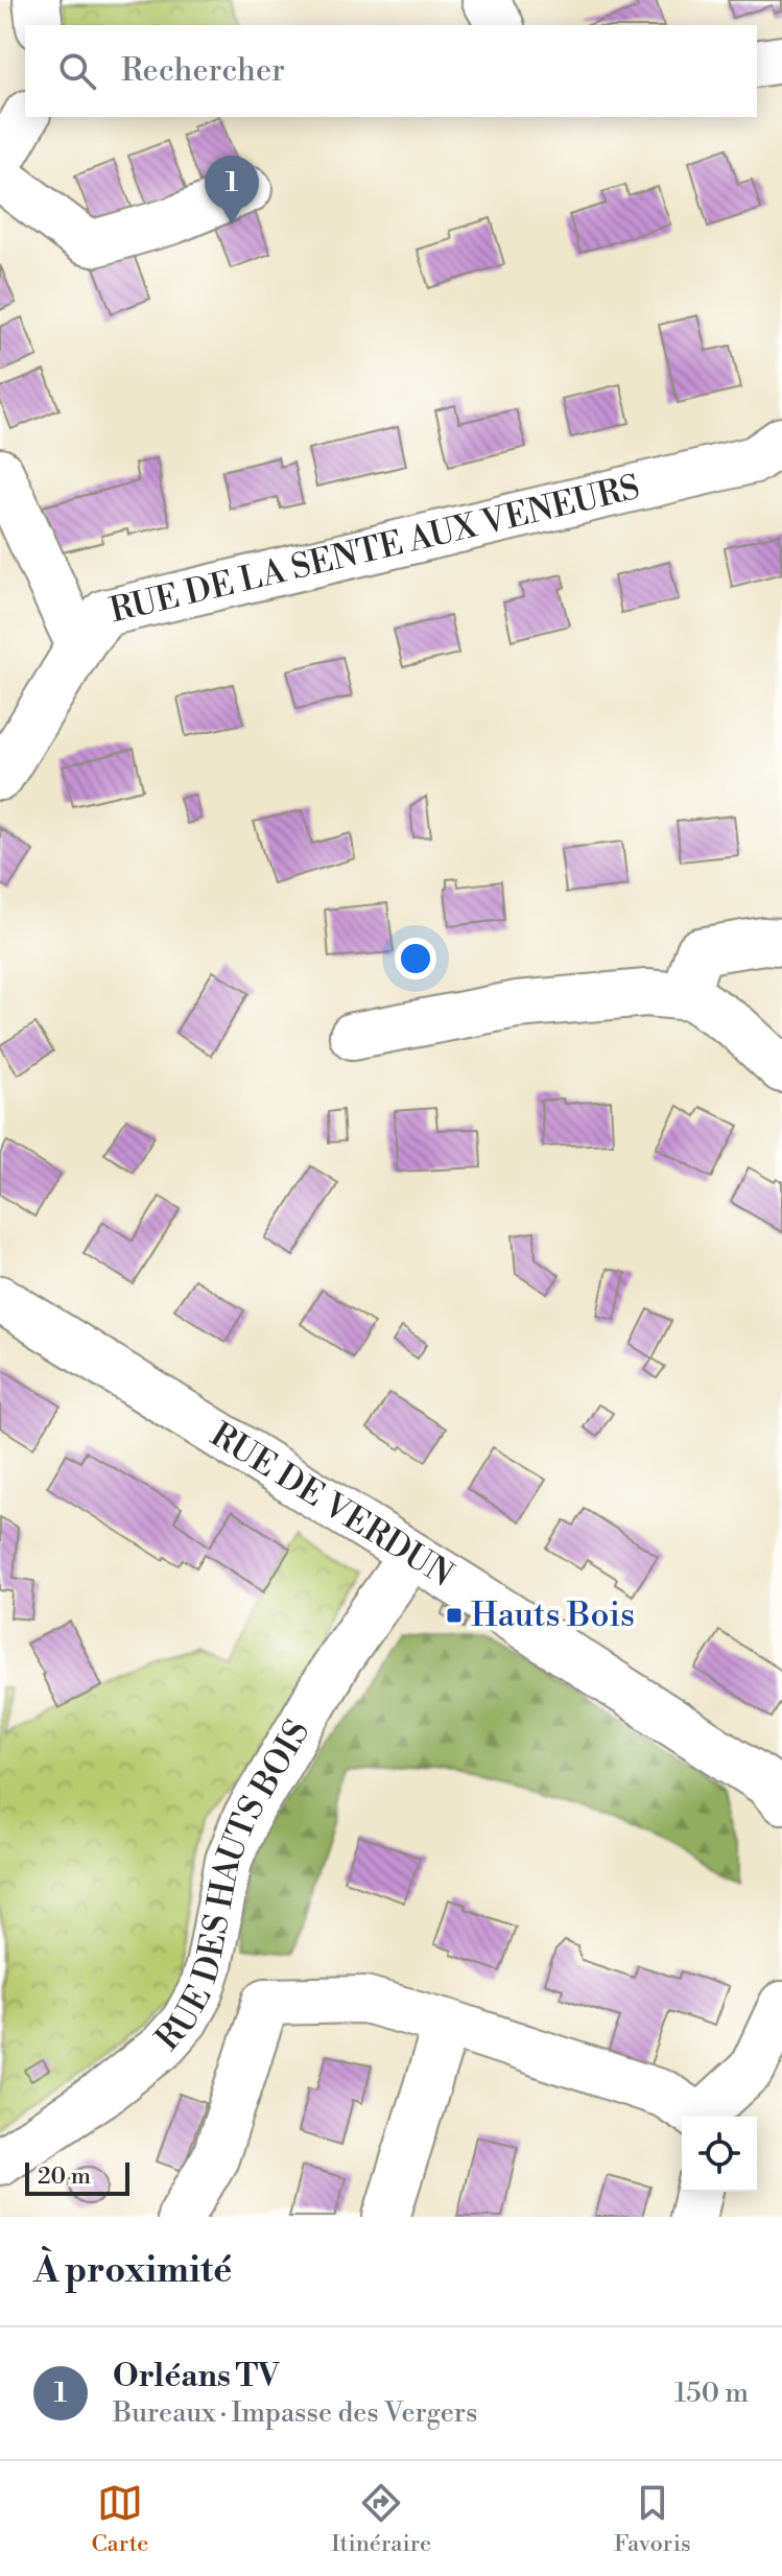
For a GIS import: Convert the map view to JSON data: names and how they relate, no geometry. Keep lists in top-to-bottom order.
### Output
{
  "streets": {
    "street": ["RUE DE LA SENTE AUX VENEURS", "RUE DE VERDUN", "RUE DES HAUTS BOIS"]
  },
  "crossings": [
    ["RUE DE VERDUN", "RUE DES HAUTS BOIS"]
  ],
  "places": {
    "transit": ["Hauts Bois"]
  },
  "scale_bar": "20 m",
  "page": {
    "search": "Rechercher",
    "pins": "1",
    "scale": "20 m",
    "heading": "À proximité",
    "list": [
      {
        "mark": "1",
        "name": "Orléans TV",
        "note": "Bureaux · Impasse des Vergers",
        "value": "150 m"
      }
    ],
    "nav": ["Carte", "Itinéraire", "Favoris"]
  }
}
